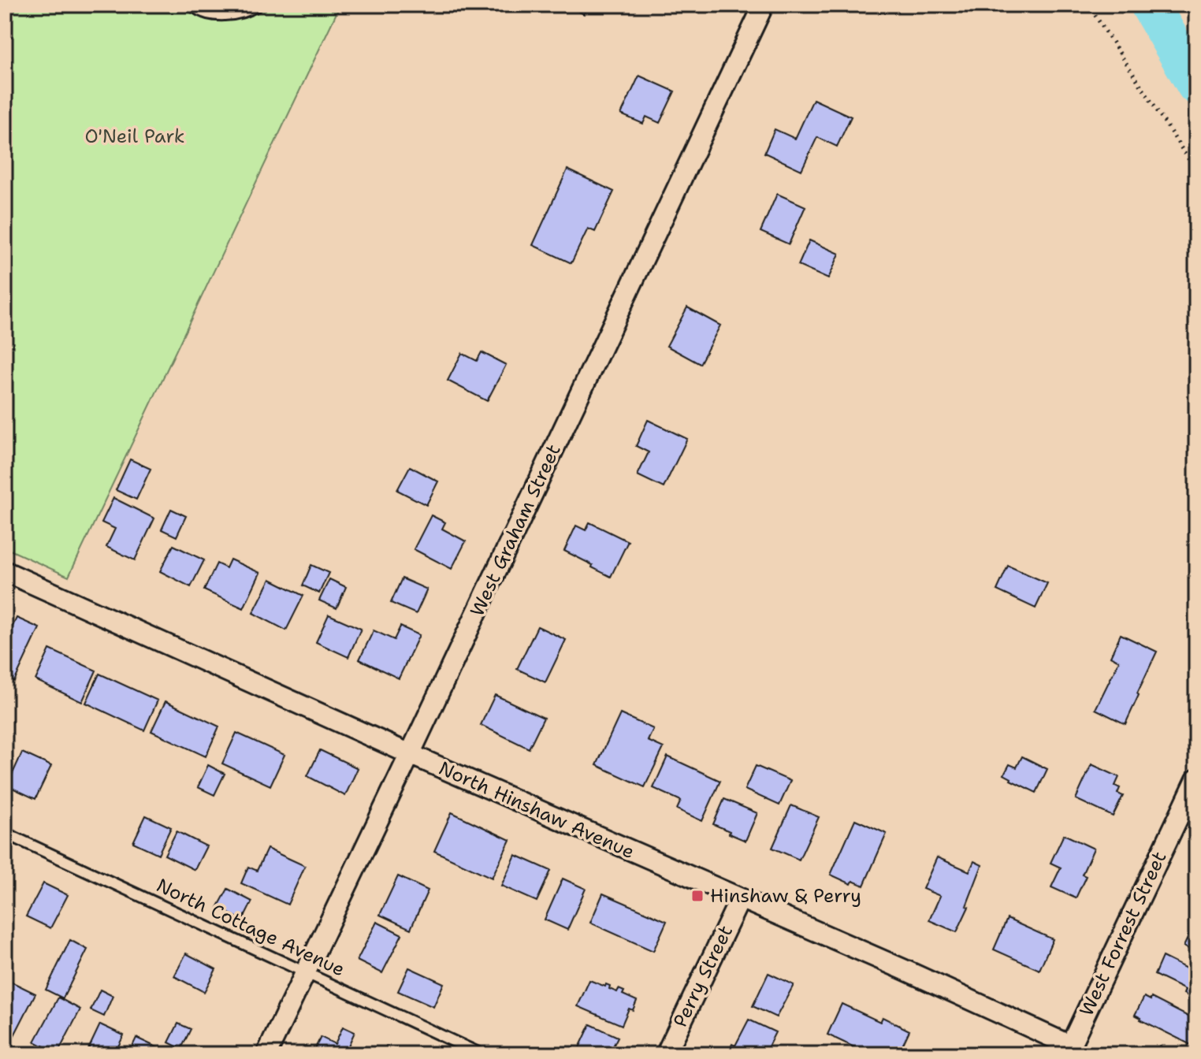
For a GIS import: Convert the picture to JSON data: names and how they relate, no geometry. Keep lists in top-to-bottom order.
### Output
{
  "streets": {
    "street": [
      "West Graham Street",
      "North Hinshaw Avenue",
      "West Forrest Street",
      "Perry Street"
    ],
    "lane": ["North Cottage Avenue"]
  },
  "crossings": [
    ["West Graham Street", "North Hinshaw Avenue"],
    ["West Graham Street", "North Cottage Avenue"],
    ["North Hinshaw Avenue", "West Forrest Street"],
    ["North Hinshaw Avenue", "Perry Street"]
  ],
  "parks": ["O'Neil Park"],
  "places": {
    "transit": ["Hinshaw & Perry"]
  }
}
